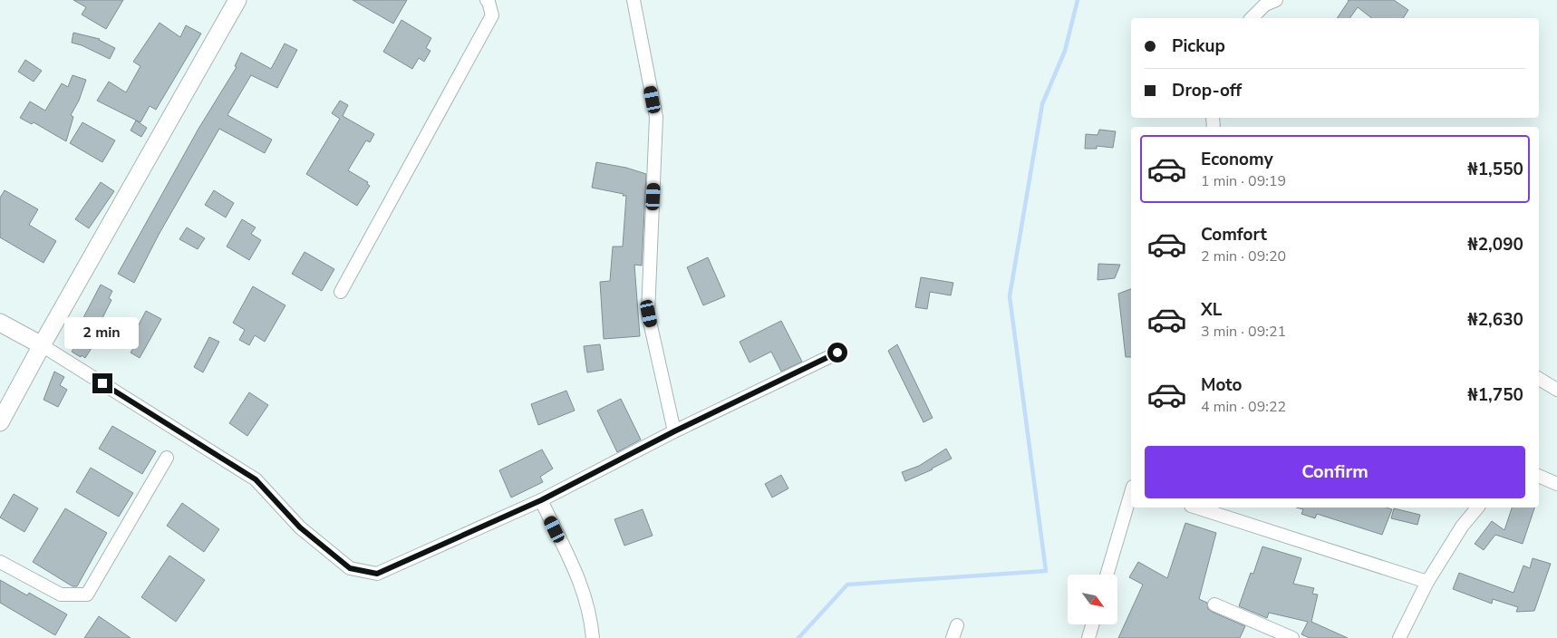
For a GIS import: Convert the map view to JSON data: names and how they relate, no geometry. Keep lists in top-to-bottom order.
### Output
{
  "north": "bottom right",
  "page": {
    "banner": ["Pickup", "Drop-off"],
    "list": [
      {
        "name": "Economy",
        "note": "1 min · 09:19",
        "value": "₦1,550"
      },
      {
        "name": "Comfort",
        "note": "2 min · 09:20",
        "value": "₦2,090"
      },
      {
        "name": "XL",
        "note": "3 min · 09:21",
        "value": "₦2,630"
      },
      {
        "name": "Moto",
        "note": "4 min · 09:22",
        "value": "₦1,750"
      }
    ],
    "bubble": "2 min",
    "buttons": "Confirm"
  }
}
